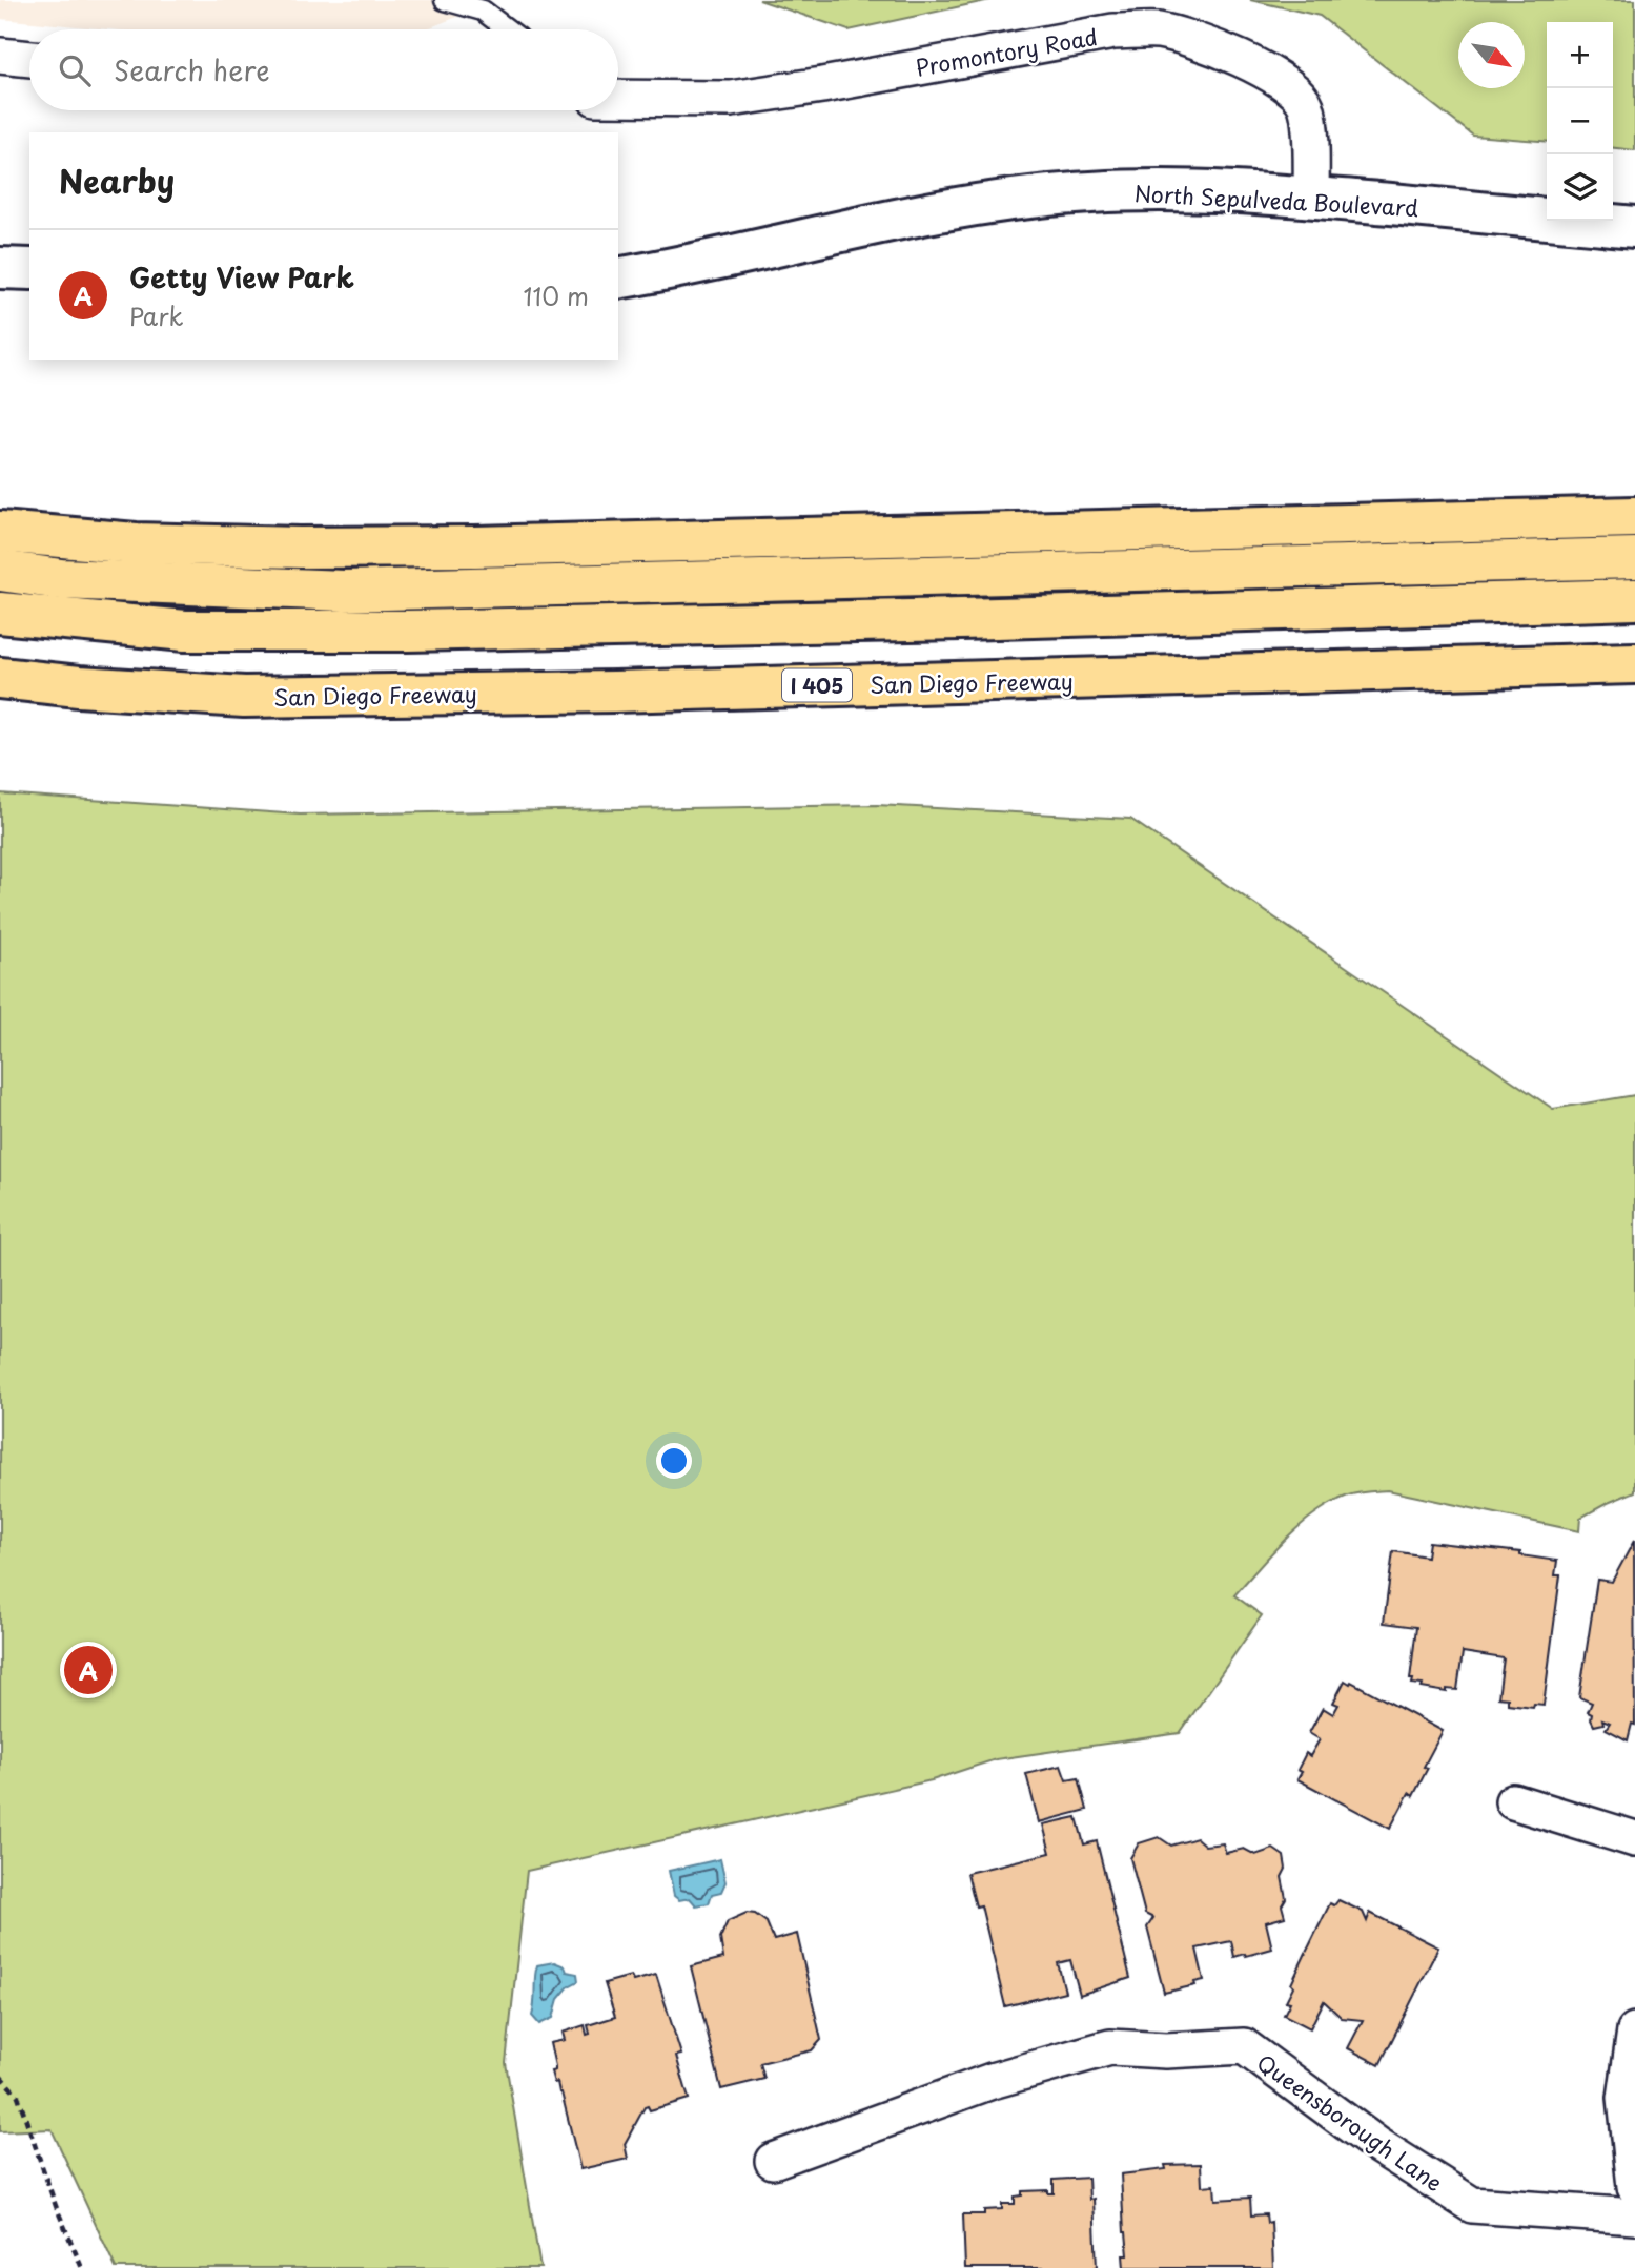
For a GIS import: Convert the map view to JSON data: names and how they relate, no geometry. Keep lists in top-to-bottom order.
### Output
{
  "streets": {
    "highway": ["San Diego Freeway", "I 405"],
    "main road": ["North Sepulveda Boulevard"],
    "street": ["Promontory Road", "Queensborough Lane"]
  },
  "crossings": [
    ["Promontory Road", "North Sepulveda Boulevard"]
  ],
  "north": "bottom right",
  "page": {
    "map_buttons": ["+", "−"],
    "search": "Search here",
    "heading": "Nearby",
    "list": [
      {
        "mark": "A",
        "name": "Getty View Park",
        "note": "Park",
        "value": "110 m"
      }
    ],
    "pins": "A"
  }
}
